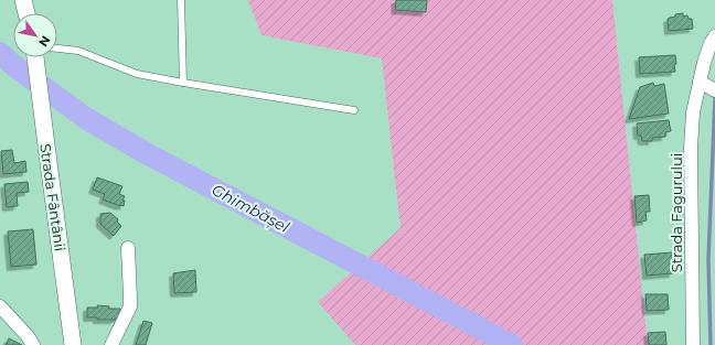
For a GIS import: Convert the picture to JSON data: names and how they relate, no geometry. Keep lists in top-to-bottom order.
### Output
{
  "streets": {
    "street": ["Strada Fântânii", "Strada Fagurului"]
  },
  "water": ["Ghimbășel"],
  "north": "bottom right"
}
